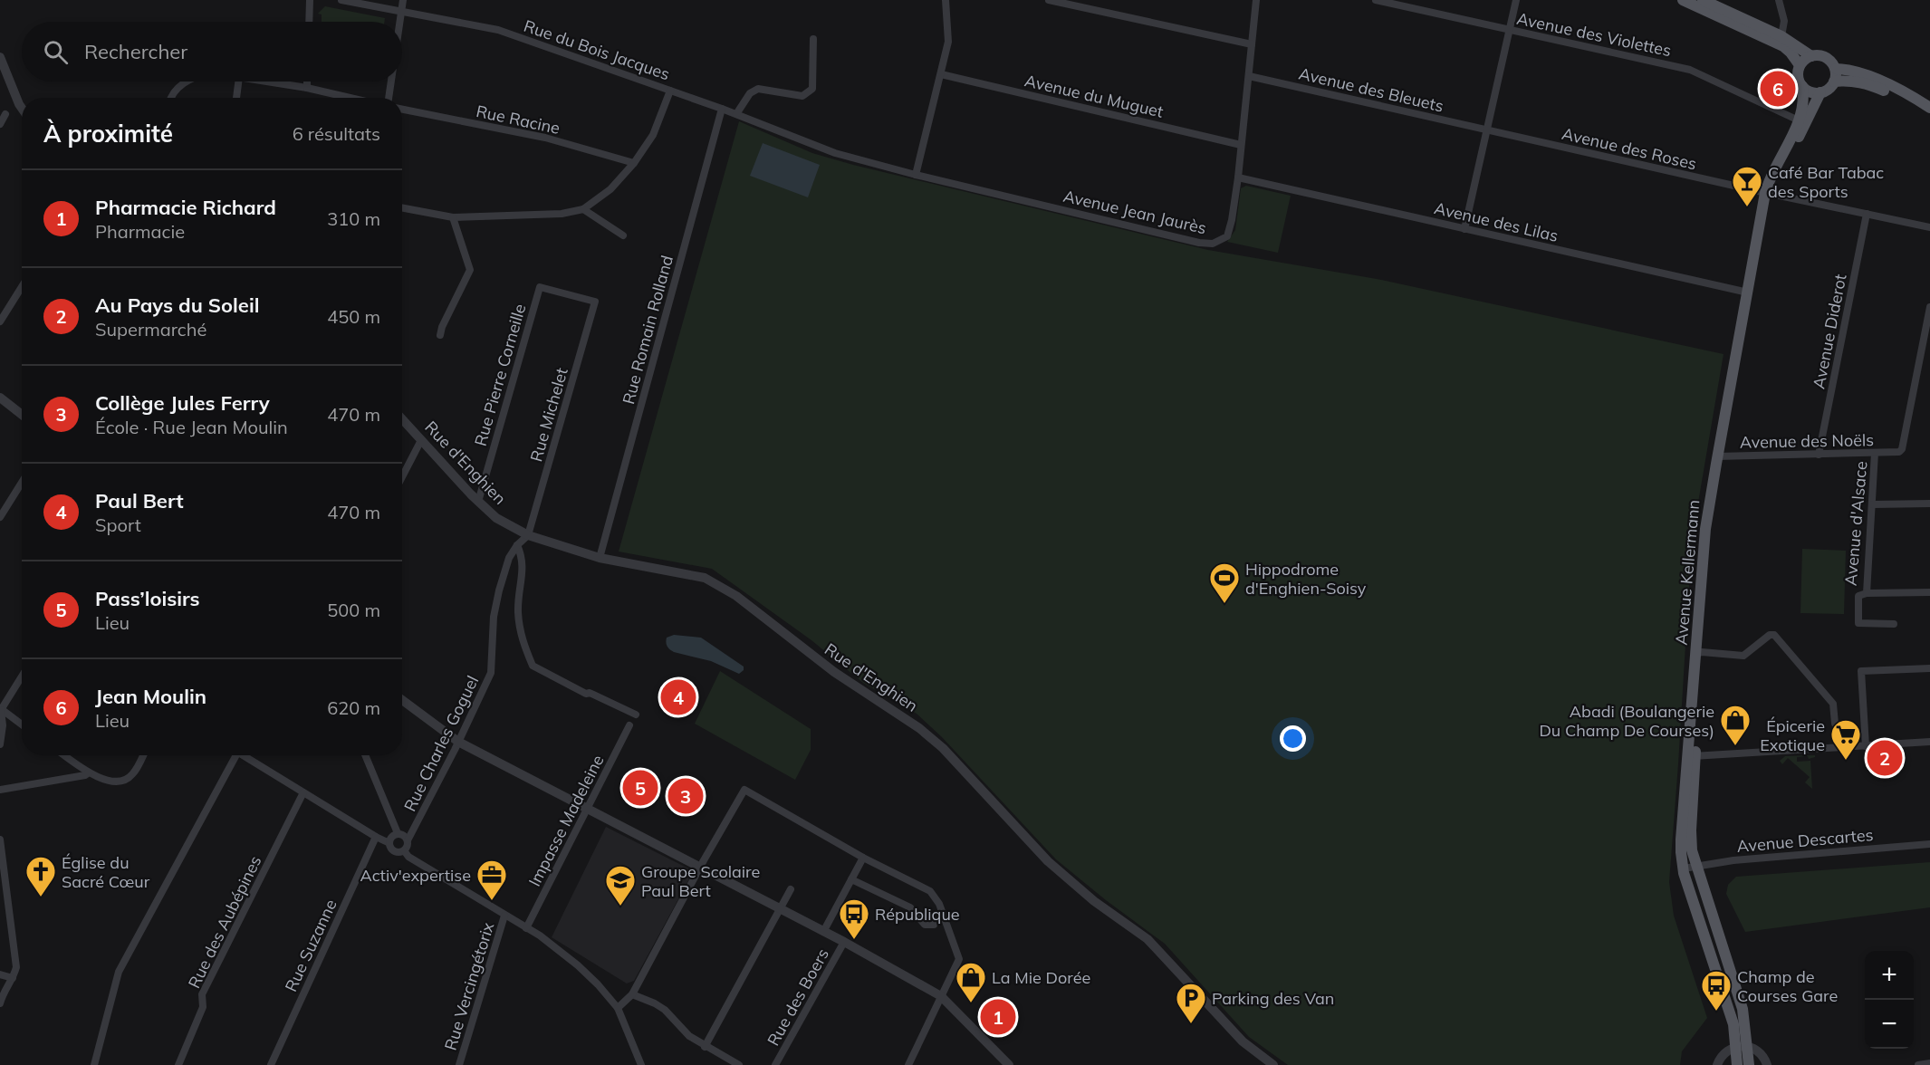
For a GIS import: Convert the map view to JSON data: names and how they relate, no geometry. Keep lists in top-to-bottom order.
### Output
{
  "streets": {
    "main road": ["Avenue Kellermann"],
    "street": [
      "Avenue des Violettes",
      "Rue du Bois Jacques",
      "Avenue des Bleuets",
      "Avenue du Muguet",
      "Rue Racine",
      "Avenue des Roses",
      "Avenue Jean Jaurès",
      "Avenue des Lilas",
      "Rue Romain Rolland",
      "Avenue Diderot",
      "Rue Pierre Corneille",
      "Rue Michelet",
      "Avenue des Noëls",
      "Rue d'Enghien",
      "Avenue d'Alsace",
      "Rue Charles Goguel",
      "Impasse Madeleine",
      "Avenue Descartes",
      "Rue des Aubépines",
      "Rue Suzanne",
      "Rue Vercingétorix",
      "Rue des Boers"
    ]
  },
  "crossings": [
    ["Avenue des Violettes", "Avenue Kellermann"],
    ["Rue du Bois Jacques", "Avenue Jean Jaurès"],
    ["Rue du Bois Jacques", "Rue Romain Rolland"],
    ["Avenue des Bleuets", "Avenue des Roses"],
    ["Avenue des Bleuets", "Avenue Jean Jaurès"],
    ["Avenue du Muguet", "Avenue Jean Jaurès"],
    ["Avenue des Roses", "Avenue Diderot"],
    ["Avenue des Roses", "Avenue Kellermann"],
    ["Avenue Jean Jaurès", "Avenue des Lilas"],
    ["Avenue des Lilas", "Avenue Kellermann"],
    ["Rue Romain Rolland", "Rue d'Enghien"],
    ["Avenue Diderot", "Avenue des Noëls"],
    ["Rue Pierre Corneille", "Rue Michelet"],
    ["Rue Pierre Corneille", "Rue d'Enghien"],
    ["Rue Michelet", "Rue d'Enghien"],
    ["Rue Michelet", "Rue Charles Goguel"],
    ["Avenue des Noëls", "Avenue d'Alsace"],
    ["Avenue des Noëls", "Avenue Kellermann"],
    ["Rue d'Enghien", "Rue Charles Goguel"],
    ["Avenue Kellermann", "Avenue Descartes"]
  ],
  "places": {
    "bar": ["Café Bar Tabac des Sports"],
    "sports": ["Hippodrome d'Enghien-Soisy"],
    "shop": ["Abadi (Boulangerie Du Champ De Courses)", "La Mie Dorée"],
    "supermarket": ["Épicerie Exotique"],
    "church": ["Église du Sacré Cœur"],
    "office": ["Activ'expertise"],
    "school or university": ["Groupe Scolaire Paul Bert"],
    "bus stop": ["République", "Champ de Courses Gare"],
    "parking": ["Parking des Van"]
  },
  "page": {
    "search": "Rechercher",
    "pins": [
      "6",
      "4",
      "2",
      "5",
      "3",
      "1"
    ],
    "heading": ["À proximité", "6 résultats"],
    "list": [
      {
        "mark": "1",
        "name": "Pharmacie Richard",
        "note": "Pharmacie",
        "value": "310 m"
      },
      {
        "mark": "2",
        "name": "Au Pays du Soleil",
        "note": "Supermarché",
        "value": "450 m"
      },
      {
        "mark": "3",
        "name": "Collège Jules Ferry",
        "note": "École · Rue Jean Moulin",
        "value": "470 m"
      },
      {
        "mark": "4",
        "name": "Paul Bert",
        "note": "Sport",
        "value": "470 m"
      },
      {
        "mark": "5",
        "name": "Pass’loisirs",
        "note": "Lieu",
        "value": "500 m"
      },
      {
        "mark": "6",
        "name": "Jean Moulin",
        "note": "Lieu",
        "value": "620 m"
      }
    ],
    "map_buttons": ["+", "−"]
  }
}
